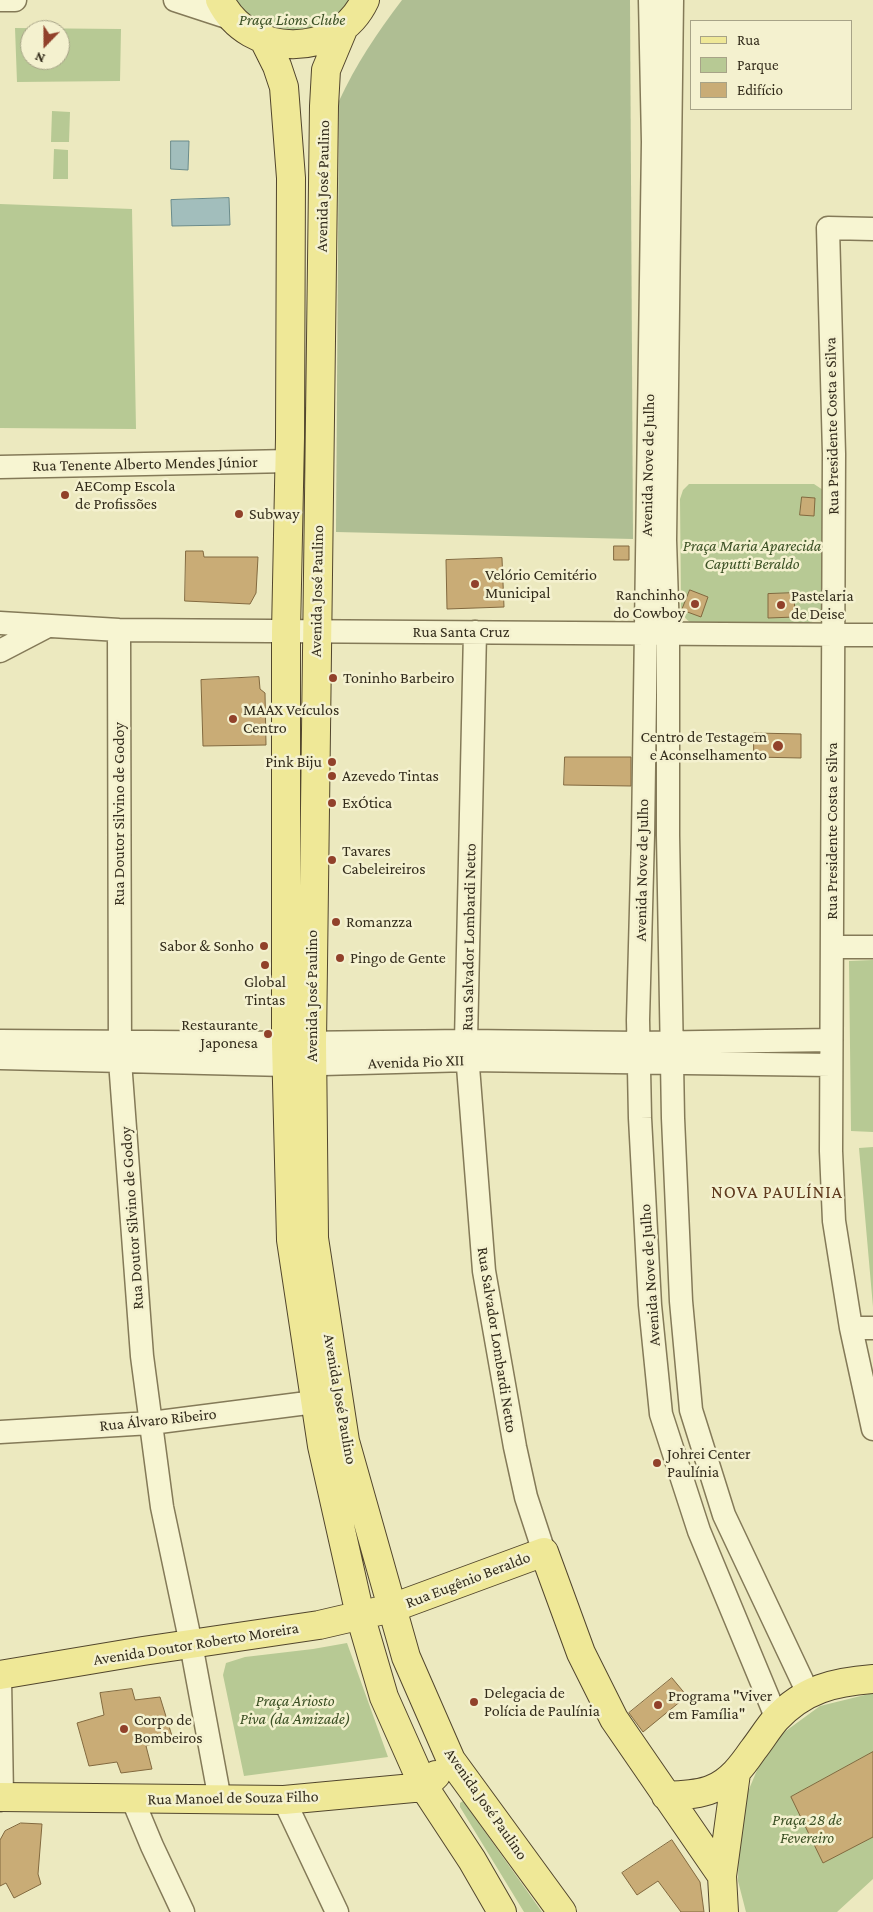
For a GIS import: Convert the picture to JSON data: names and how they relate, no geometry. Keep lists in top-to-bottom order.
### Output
{
  "streets": {
    "main road": [
      "Avenida José Paulino",
      "Rua Salvador Lombardi Netto",
      "Rua Eugênio Beraldo",
      "Avenida Doutor Roberto Moreira",
      "Rua Manoel de Souza Filho"
    ],
    "street": [
      "Rua Presidente Costa e Silva",
      "Rua Tenente Alberto Mendes Júnior",
      "Avenida Nove de Julho",
      "Rua Santa Cruz",
      "Rua Doutor Silvino de Godoy",
      "Avenida Pio XII",
      "Rua Álvaro Ribeiro"
    ]
  },
  "crossings": [
    ["Avenida José Paulino", "Rua Tenente Alberto Mendes Júnior"],
    ["Avenida José Paulino", "Rua Santa Cruz"],
    ["Avenida José Paulino", "Avenida Pio XII"],
    ["Avenida José Paulino", "Rua Álvaro Ribeiro"],
    ["Avenida José Paulino", "Rua Eugênio Beraldo"],
    ["Avenida José Paulino", "Avenida Doutor Roberto Moreira"],
    ["Avenida José Paulino", "Rua Manoel de Souza Filho"],
    ["Rua Presidente Costa e Silva", "Rua Santa Cruz"],
    ["Rua Presidente Costa e Silva", "Avenida Pio XII"],
    ["Avenida Nove de Julho", "Rua Santa Cruz"],
    ["Avenida Nove de Julho", "Avenida Pio XII"],
    ["Rua Santa Cruz", "Rua Doutor Silvino de Godoy"],
    ["Rua Santa Cruz", "Rua Salvador Lombardi Netto"],
    ["Rua Doutor Silvino de Godoy", "Avenida Pio XII"],
    ["Rua Doutor Silvino de Godoy", "Rua Álvaro Ribeiro"],
    ["Rua Doutor Silvino de Godoy", "Avenida Doutor Roberto Moreira"],
    ["Rua Doutor Silvino de Godoy", "Rua Manoel de Souza Filho"],
    ["Rua Salvador Lombardi Netto", "Avenida Pio XII"],
    ["Rua Salvador Lombardi Netto", "Rua Eugênio Beraldo"],
    ["Rua Eugênio Beraldo", "Avenida Doutor Roberto Moreira"]
  ],
  "districts": ["NOVA PAULÍNIA"],
  "parks": [
    "Praça Lions Clube",
    "Praça Maria Aparecida Caputti Beraldo",
    "Praça Ariosto Piva (da Amizade)",
    "Praça 28 de Fevereiro"
  ],
  "places": [
    "AEComp Escola de Profissões",
    "Subway",
    "Velório Cemitério Municipal",
    "Ranchinho do Cowboy",
    "Pastelaria de Deise",
    "Toninho Barbeiro",
    "MAAX Veículos Centro",
    "Centro de Testagem e Aconselhamento",
    "Pink Biju",
    "Azevedo Tintas",
    "ExÓtica",
    "Tavares Cabeleireiros",
    "Romanzza",
    "Sabor & Sonho",
    "Pingo de Gente",
    "Global Tintas",
    "Restaurante Japonesa",
    "Johrei Center Paulínia",
    "Delegacia de Polícia de Paulínia",
    "Programa \"Viver em Família\"",
    "Corpo de Bombeiros"
  ],
  "legend": ["Rua", "Parque", "Edifício"],
  "north": "bottom"
}
